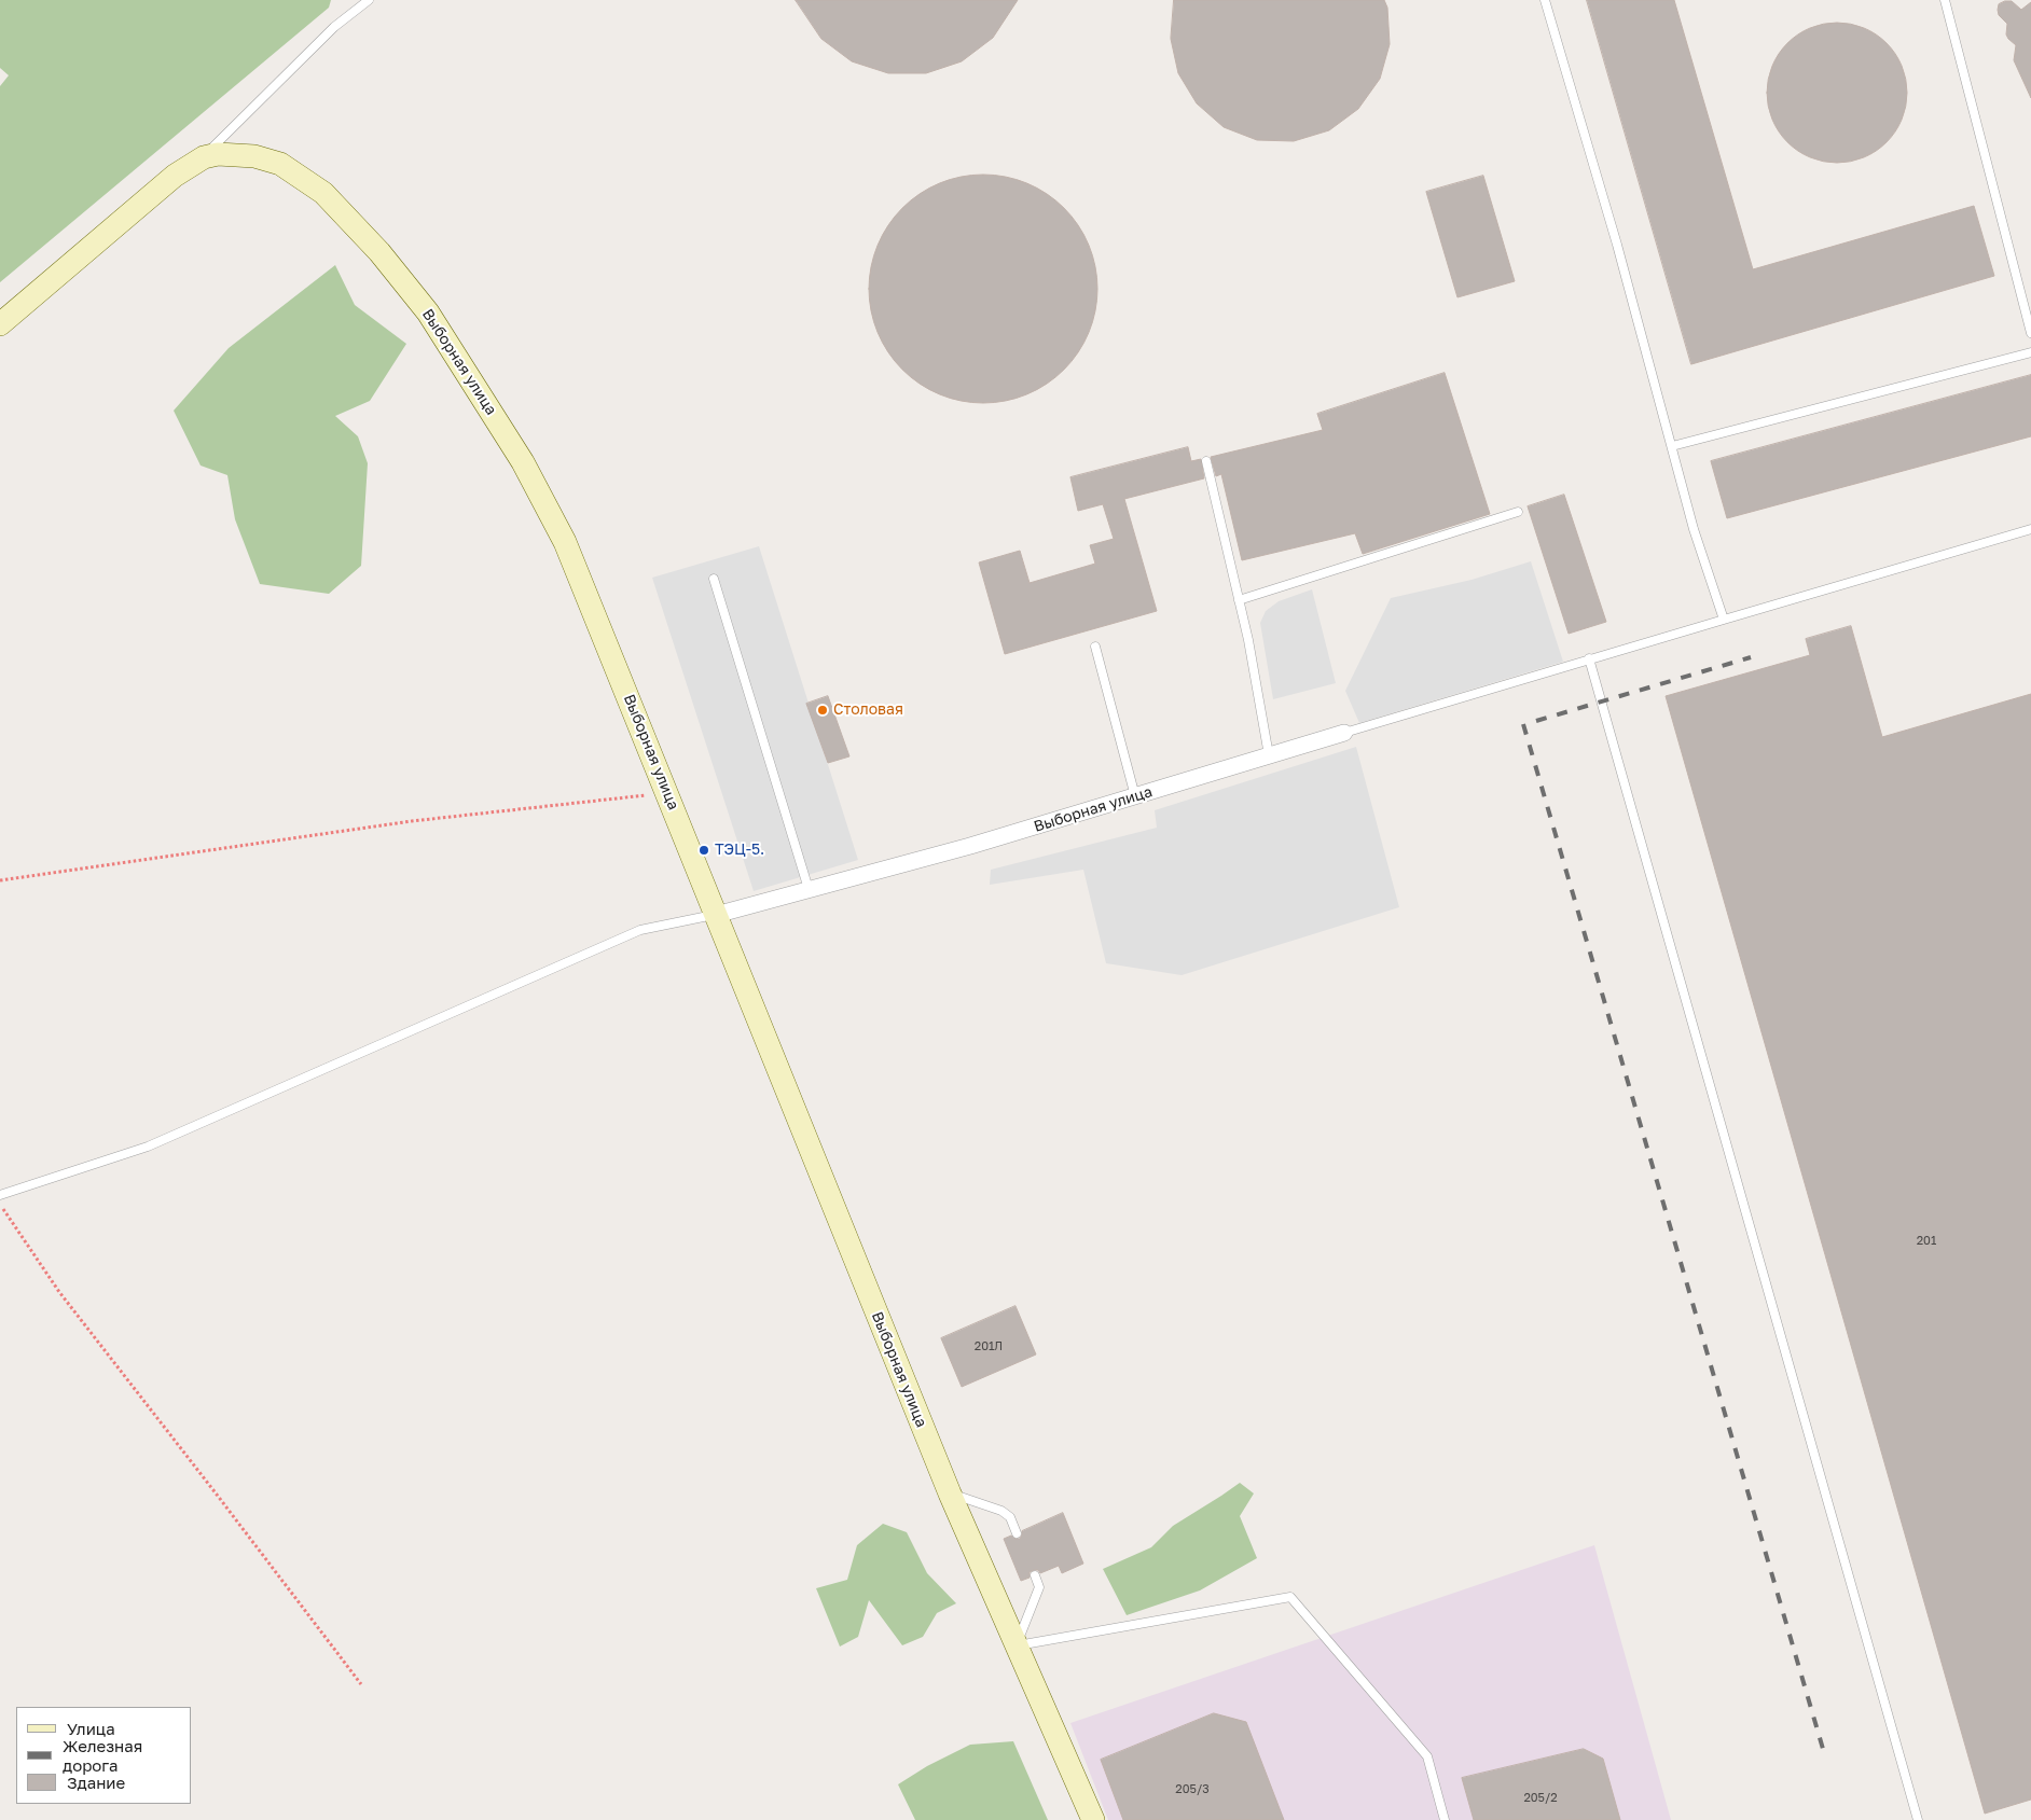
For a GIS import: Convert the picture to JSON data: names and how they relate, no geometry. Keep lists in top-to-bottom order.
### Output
{
  "streets": {
    "main road": ["Выборная улица"]
  },
  "places": ["Столовая", "ТЭЦ-5."],
  "house_numbers": [
    "201",
    "201Л",
    "205/3",
    "205/2"
  ],
  "legend": ["Улица", "Железная дорога", "Здание"]
}
